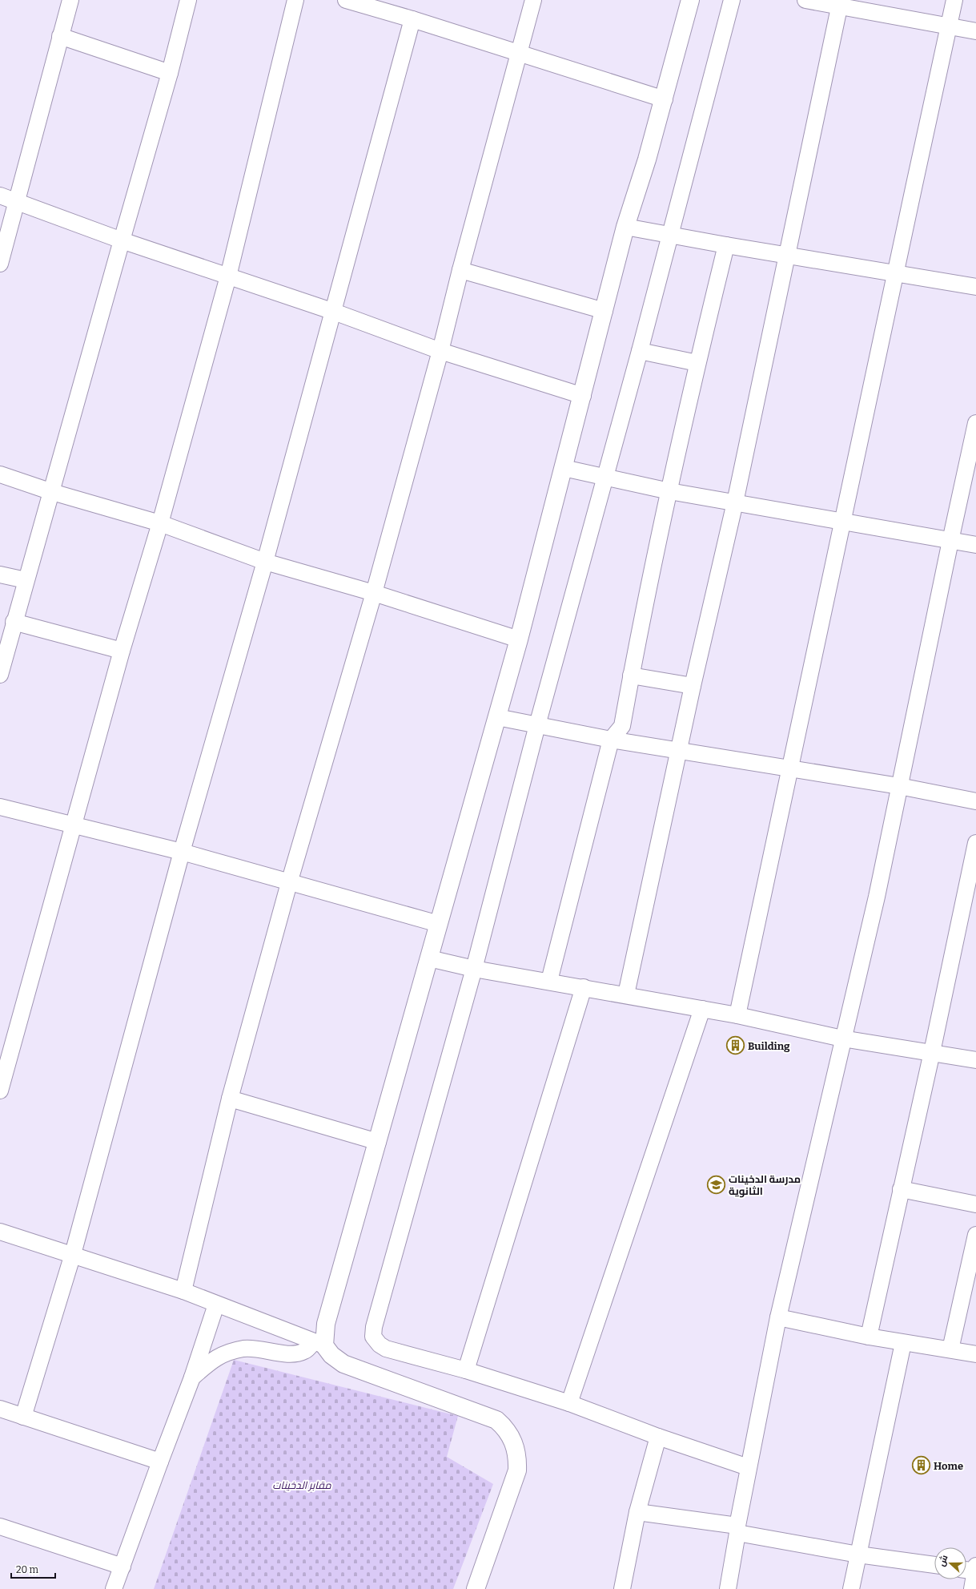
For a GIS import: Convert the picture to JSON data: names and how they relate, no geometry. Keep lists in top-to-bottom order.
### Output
{
  "parks": ["مقابر الدخينات"],
  "places": {
    "building": ["Building", "Home"],
    "school or university": ["مدرسة الدخينات الثانوية"]
  },
  "scale_bar": "20 m",
  "north": "left"
}
